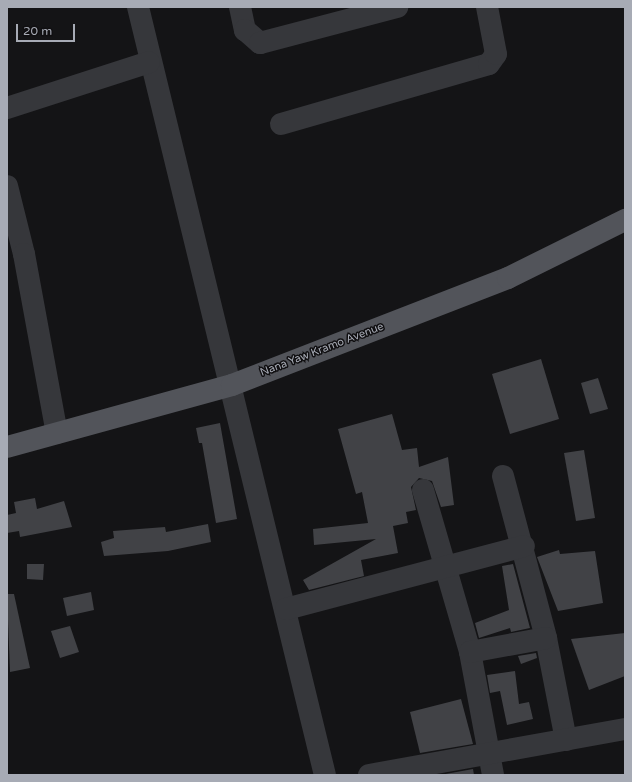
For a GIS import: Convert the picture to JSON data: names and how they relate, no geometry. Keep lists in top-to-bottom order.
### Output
{
  "streets": {
    "main road": ["Nana Yaw Kramo Avenue"]
  },
  "scale_bar": "20 m"
}
